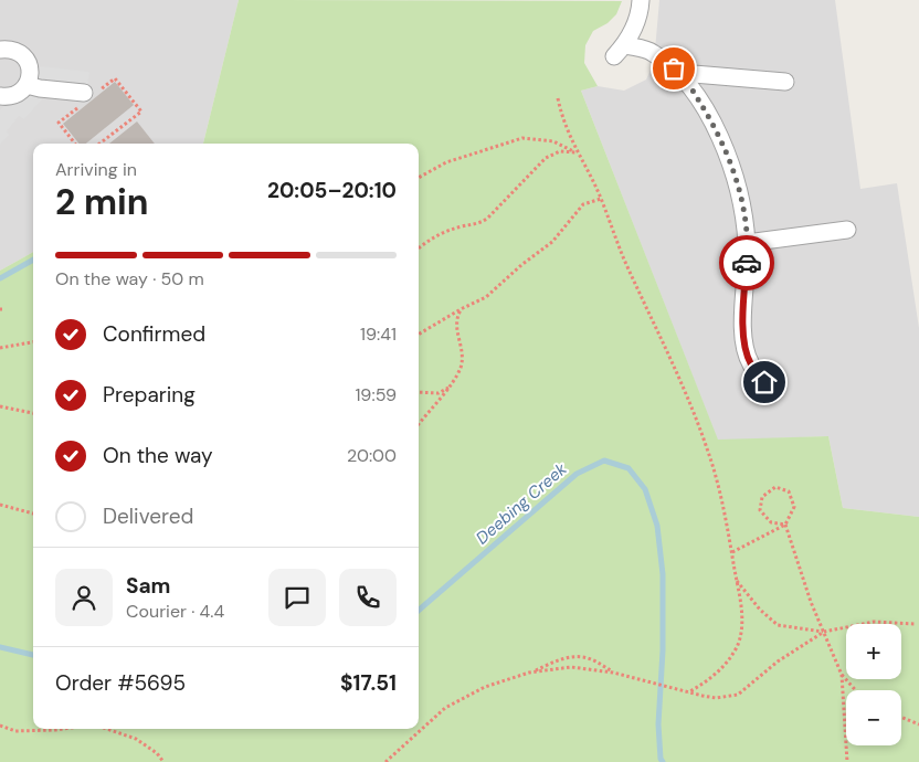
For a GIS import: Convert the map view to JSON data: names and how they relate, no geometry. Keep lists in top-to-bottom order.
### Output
{
  "water": ["Deebing Creek"],
  "page": {
    "heading": ["2 min", "Arriving in", "20:05–20:10"],
    "panel": [
      "Sam",
      "Courier · 4.4",
      "Order #5695",
      "$17.51"
    ],
    "bar": "On the way · 50 m",
    "list": [
      ["Confirmed", "19:41"],
      ["Preparing", "19:59"],
      ["On the way", "20:00"],
      "Delivered"
    ],
    "map_buttons": ["+", "−"]
  }
}
